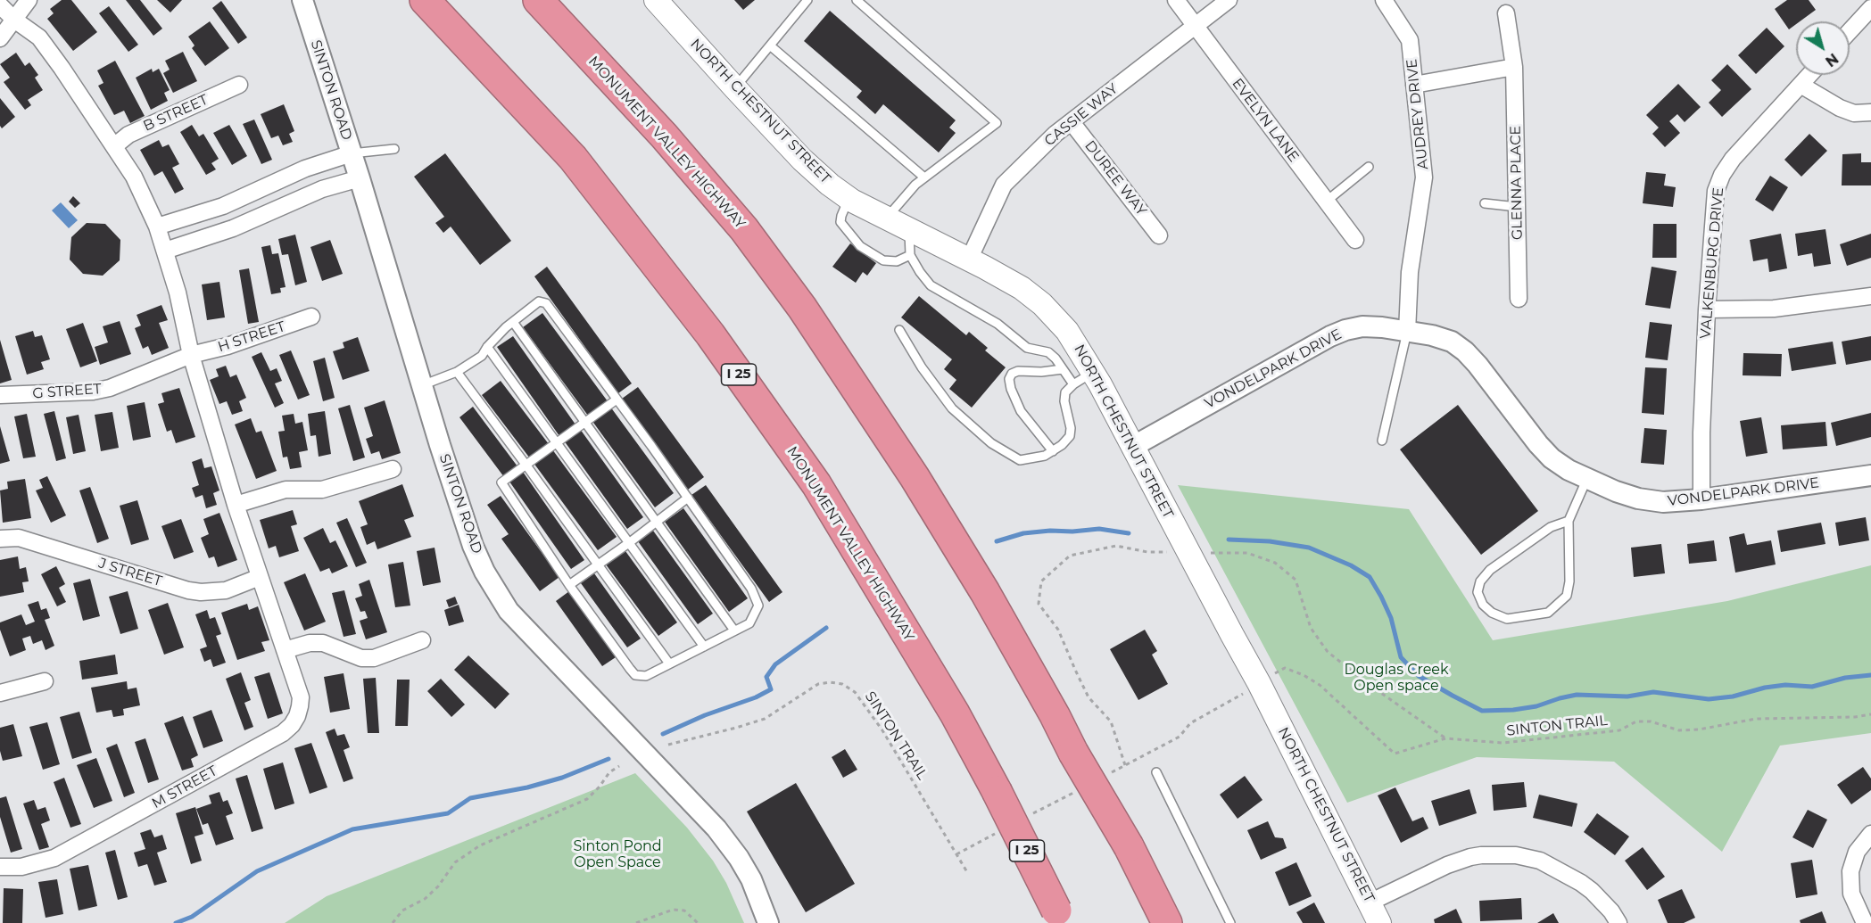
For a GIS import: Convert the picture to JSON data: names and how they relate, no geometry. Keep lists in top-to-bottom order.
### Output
{
  "streets": {
    "highway": ["MONUMENT VALLEY HIGHWAY", "I 25"],
    "main road": ["NORTH CHESTNUT STREET"],
    "street": [
      "SINTON ROAD",
      "B STREET",
      "AUDREY DRIVE",
      "CASSIE WAY",
      "EVELYN LANE",
      "DUREE WAY",
      "GLENNA PLACE",
      "VALKENBURG DRIVE",
      "H STREET",
      "VONDELPARK DRIVE",
      "G STREET",
      "J STREET",
      "M STREET"
    ],
    "path": ["SINTON TRAIL"]
  },
  "crossings": [
    ["NORTH CHESTNUT STREET", "CASSIE WAY"],
    ["NORTH CHESTNUT STREET", "VONDELPARK DRIVE"],
    ["B STREET", "M STREET"],
    ["AUDREY DRIVE", "VONDELPARK DRIVE"],
    ["CASSIE WAY", "EVELYN LANE"],
    ["CASSIE WAY", "DUREE WAY"],
    ["VALKENBURG DRIVE", "VONDELPARK DRIVE"],
    ["H STREET", "G STREET"],
    ["H STREET", "M STREET"],
    ["G STREET", "M STREET"],
    ["J STREET", "M STREET"]
  ],
  "parks": ["Douglas Creek Open space", "Sinton Pond Open Space"],
  "north": "bottom right"
}
